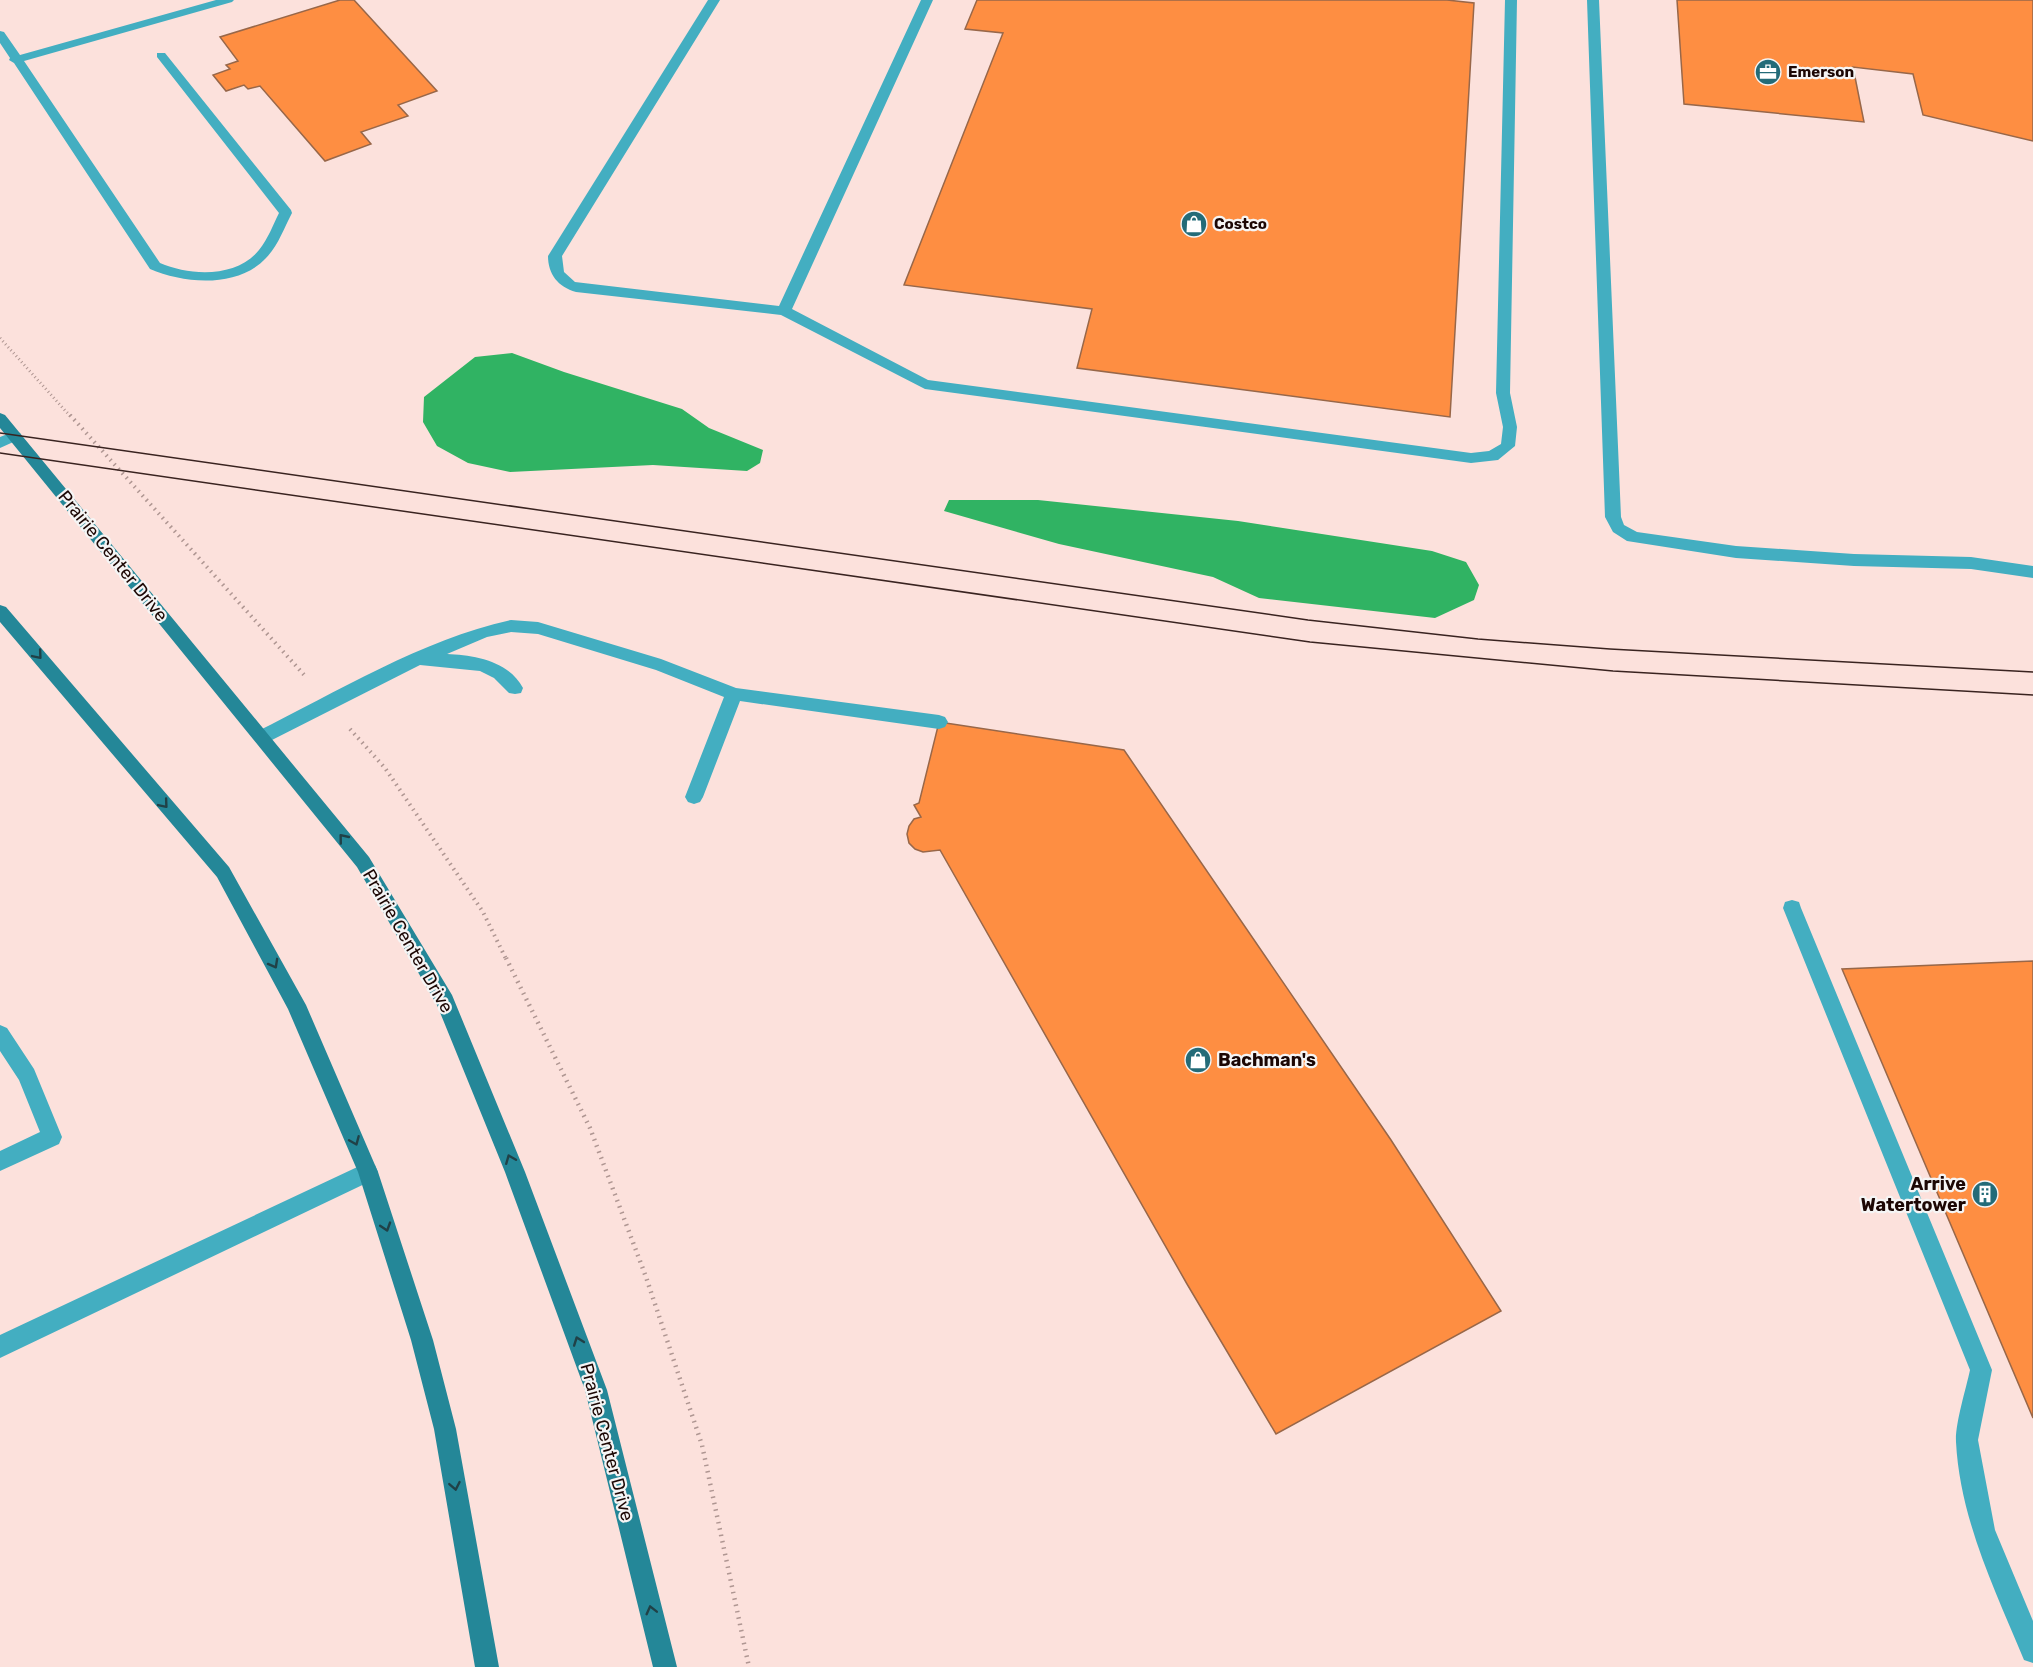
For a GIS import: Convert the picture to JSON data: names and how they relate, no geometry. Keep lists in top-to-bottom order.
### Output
{
  "streets": {
    "main road": ["Prairie Center Drive"]
  },
  "places": {
    "office": ["Emerson"],
    "shop": ["Costco", "Bachman's"],
    "building": ["Arrive Watertower"]
  }
}
